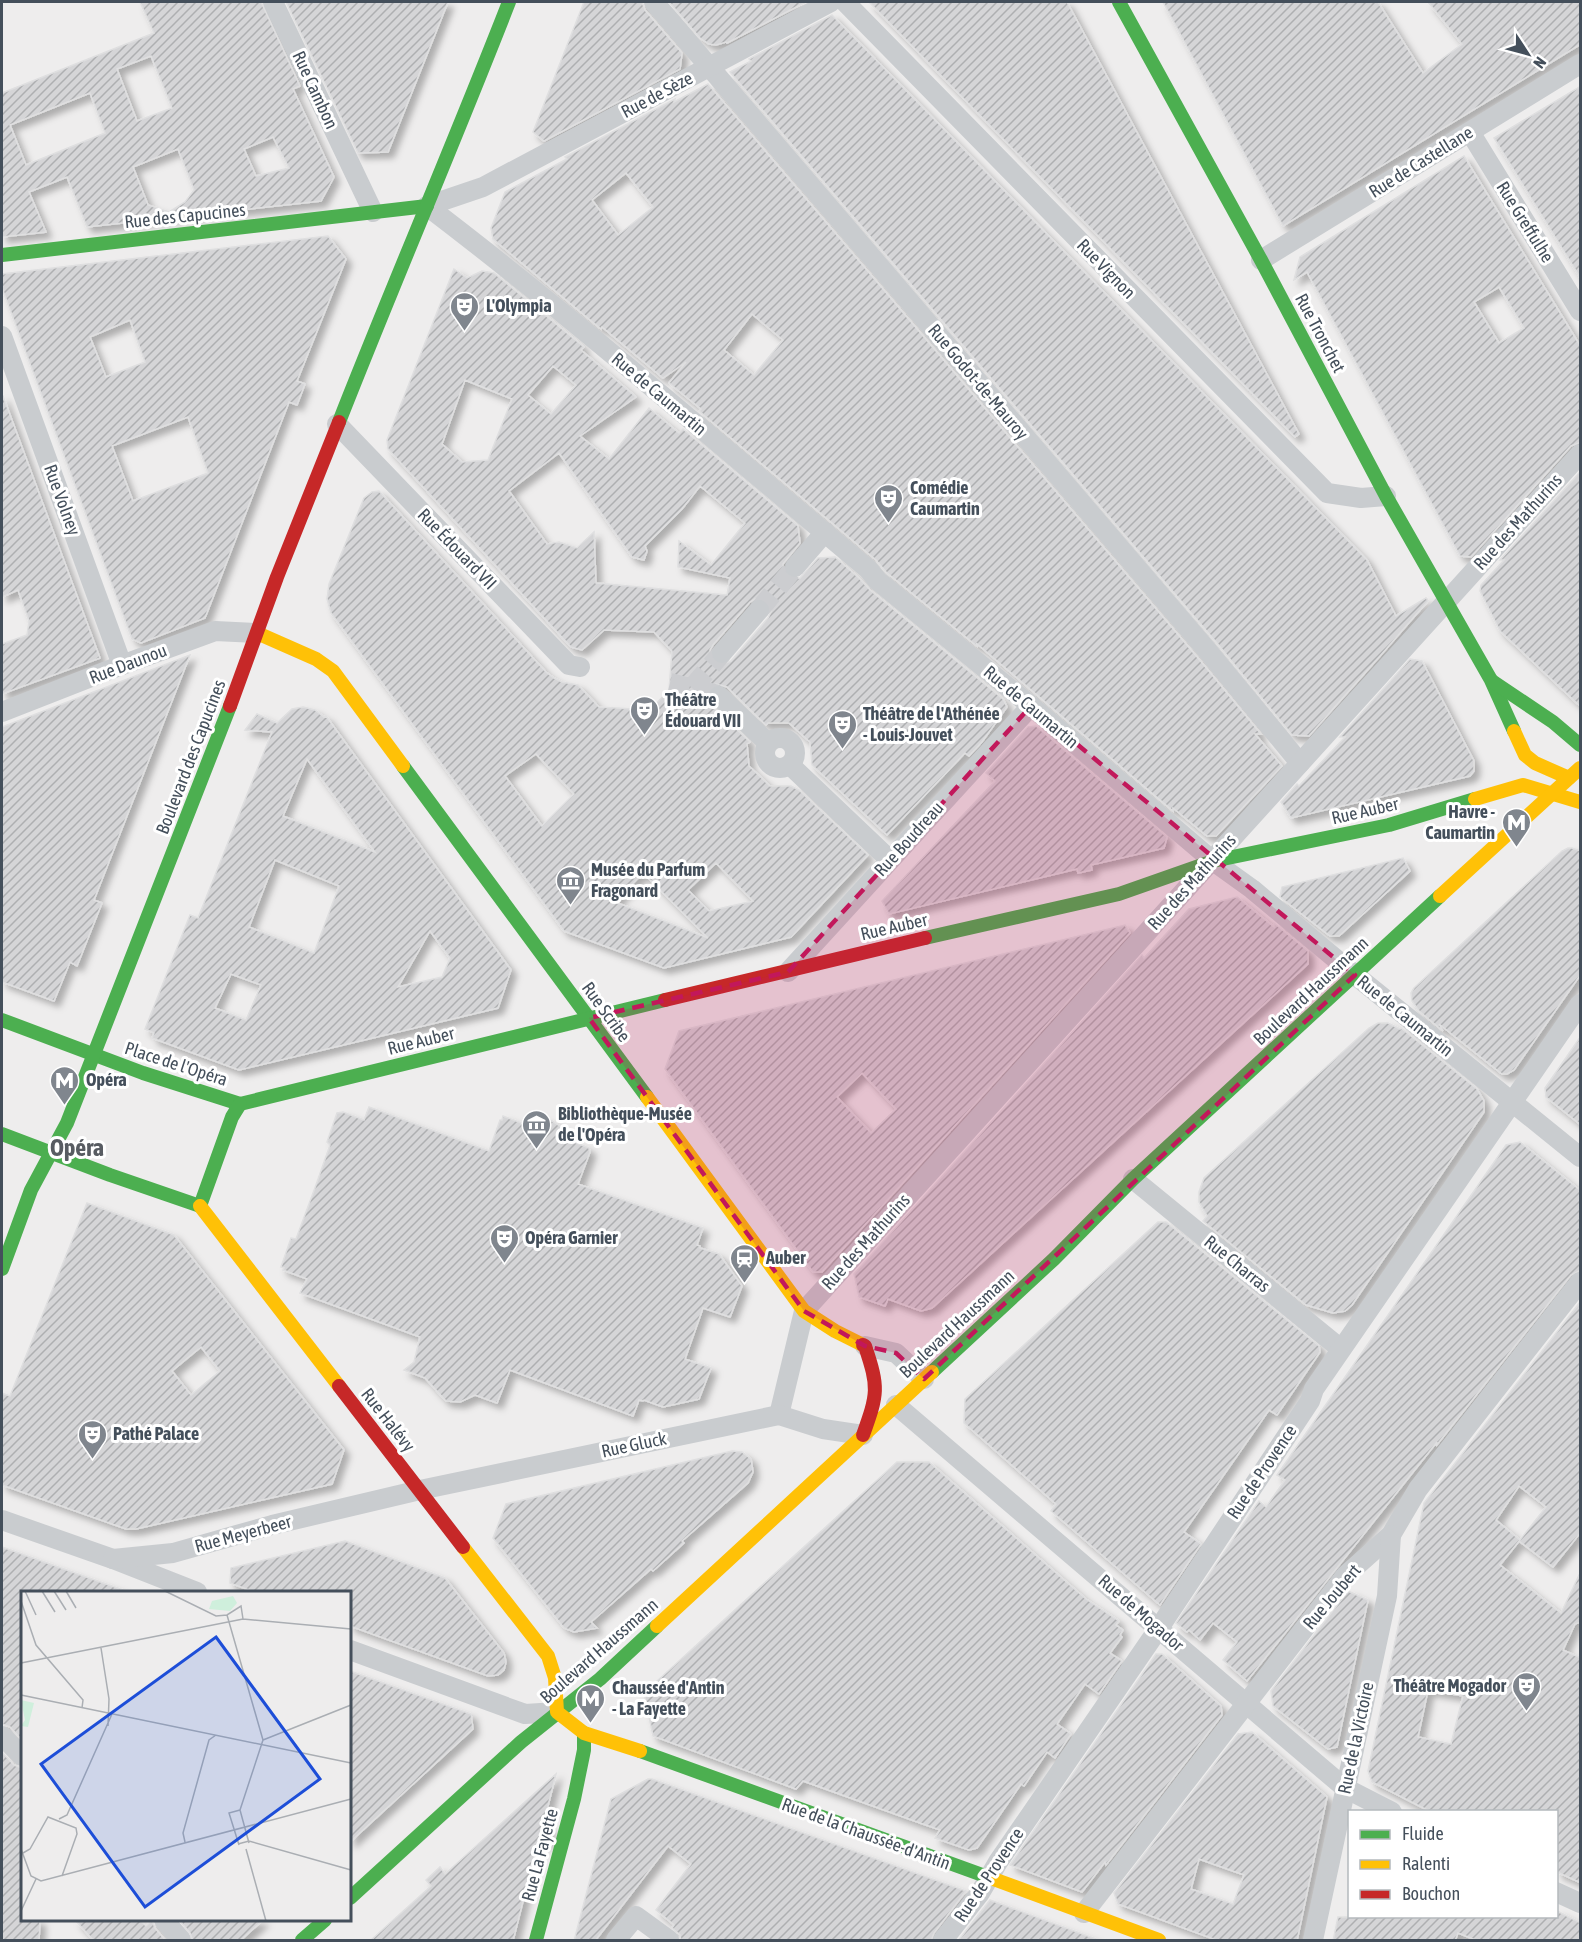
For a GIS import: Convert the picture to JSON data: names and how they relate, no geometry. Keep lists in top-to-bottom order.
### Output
{
  "streets": {
    "main road": [
      "Rue des Capucines",
      "Rue Tronchet",
      "Boulevard des Capucines",
      "Rue Auber",
      "Boulevard Haussmann",
      "Rue Scribe",
      "Place de l'Opéra",
      "Rue Halévy",
      "Rue de la Chaussée-d'Antin",
      "Rue La Fayette"
    ],
    "street": [
      "Rue Cambon",
      "Rue de Sèze",
      "Rue de Castellane",
      "Rue Greffulhe",
      "Rue Vignon",
      "Rue Godot-de-Mauroy",
      "Rue de Caumartin",
      "Rue Volney",
      "Rue des Mathurins",
      "Rue Édouard VII",
      "Rue Daunou",
      "Rue Boudreau",
      "Rue Charras",
      "Rue Gluck",
      "Rue de Provence",
      "Rue Meyerbeer",
      "Rue Joubert",
      "Rue de Mogador",
      "Rue de la Victoire"
    ]
  },
  "crossings": [
    ["Rue Cambon", "Rue des Capucines"],
    ["Rue de Sèze", "Rue des Capucines"],
    ["Rue de Sèze", "Rue Godot-de-Mauroy"],
    ["Rue de Sèze", "Rue de Caumartin"],
    ["Rue de Sèze", "Boulevard des Capucines"],
    ["Rue de Castellane", "Rue Greffulhe"],
    ["Rue de Castellane", "Rue Tronchet"],
    ["Rue des Capucines", "Rue de Caumartin"],
    ["Rue des Capucines", "Boulevard des Capucines"],
    ["Rue Vignon", "Rue Tronchet"],
    ["Rue Tronchet", "Rue des Mathurins"],
    ["Rue Godot-de-Mauroy", "Rue des Mathurins"],
    ["Rue de Caumartin", "Rue des Mathurins"],
    ["Rue de Caumartin", "Boulevard des Capucines"],
    ["Rue de Caumartin", "Rue Auber"],
    ["Rue de Caumartin", "Rue Boudreau"],
    ["Rue de Caumartin", "Boulevard Haussmann"],
    ["Rue de Caumartin", "Rue de Provence"],
    ["Rue Volney", "Rue Daunou"],
    ["Rue des Mathurins", "Rue Auber"],
    ["Rue des Mathurins", "Rue Scribe"],
    ["Rue Édouard VII", "Boulevard des Capucines"],
    ["Rue Daunou", "Boulevard des Capucines"],
    ["Rue Daunou", "Rue Scribe"],
    ["Boulevard des Capucines", "Rue Scribe"],
    ["Boulevard des Capucines", "Place de l'Opéra"],
    ["Rue Auber", "Rue Boudreau"],
    ["Rue Auber", "Boulevard Haussmann"],
    ["Rue Auber", "Rue Scribe"],
    ["Rue Auber", "Place de l'Opéra"],
    ["Boulevard Haussmann", "Rue Charras"],
    ["Boulevard Haussmann", "Rue Halévy"],
    ["Boulevard Haussmann", "Rue de Mogador"],
    ["Place de l'Opéra", "Rue Halévy"],
    ["Rue Charras", "Rue de Provence"],
    ["Rue Halévy", "Rue Gluck"],
    ["Rue Halévy", "Rue Meyerbeer"],
    ["Rue Gluck", "Rue Meyerbeer"],
    ["Rue de Provence", "Rue de Mogador"],
    ["Rue de Provence", "Rue de la Chaussée-d'Antin"],
    ["Rue Joubert", "Rue de Mogador"],
    ["Rue Joubert", "Rue de la Victoire"],
    ["Rue Joubert", "Rue de la Chaussée-d'Antin"],
    ["Rue de Mogador", "Rue de la Victoire"],
    ["Rue de la Chaussée-d'Antin", "Rue La Fayette"]
  ],
  "districts": ["Opéra"],
  "places": {
    "theatre": [
      "L'Olympia",
      "Comédie Caumartin",
      "Théâtre Édouard VII",
      "Théâtre de l'Athénée - Louis-Jouvet",
      "Opéra Garnier",
      "Pathé Palace",
      "Théâtre Mogador"
    ],
    "metro station": ["Havre - Caumartin", "Opéra", "Chaussée d'Antin - La Fayette"],
    "museum": ["Musée du Parfum Fragonard", "Bibliothèque-Musée de l'Opéra"],
    "station": ["Auber"]
  },
  "legend": ["Fluide", "Ralenti", "Bouchon"],
  "north": "bottom right"
}
